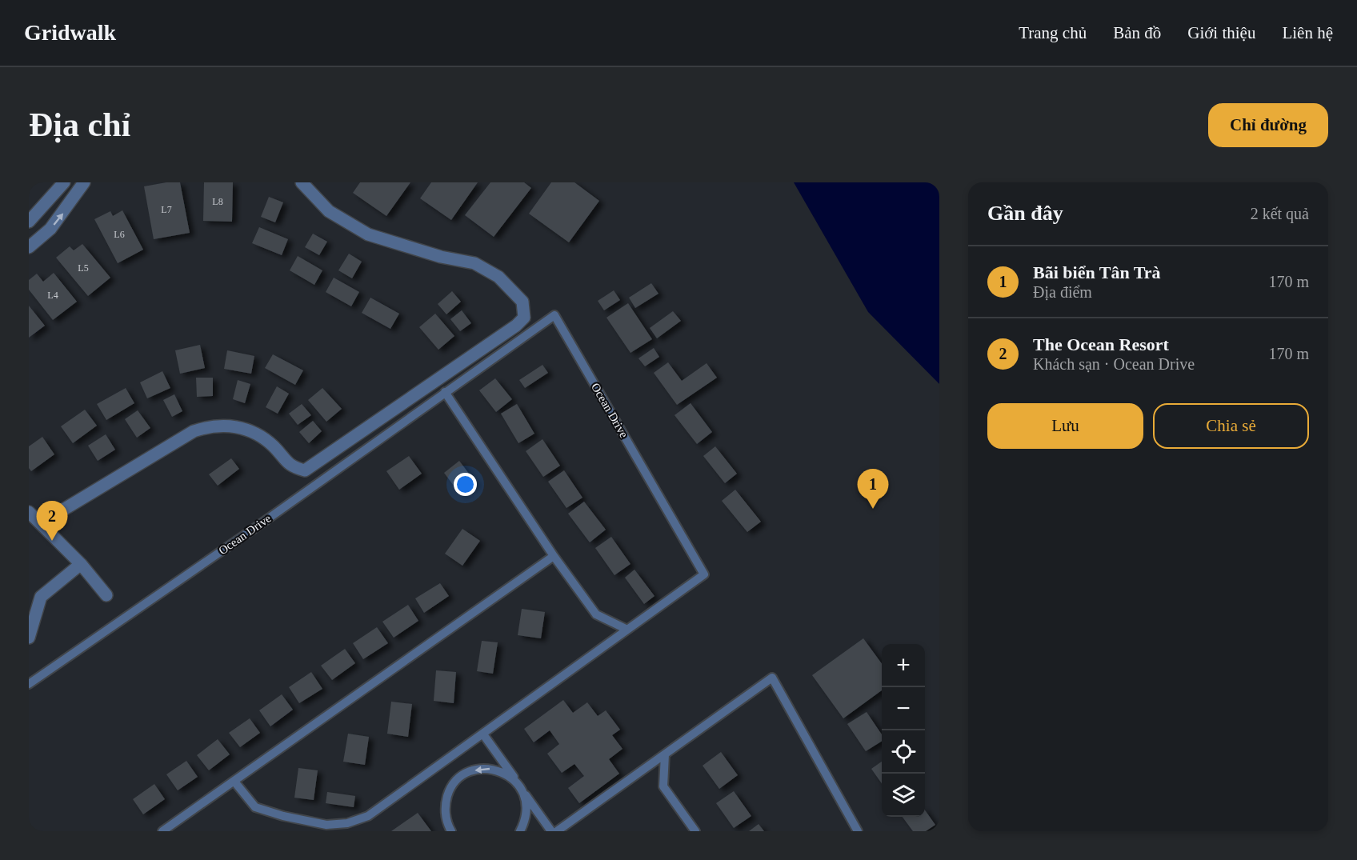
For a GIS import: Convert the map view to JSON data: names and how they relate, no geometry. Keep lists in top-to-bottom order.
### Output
{
  "streets": {
    "lane": ["Ocean Drive"]
  },
  "house_numbers": [
    "L8",
    "L7",
    "L6",
    "L5",
    "L4"
  ],
  "page": {
    "header": "Gridwalk",
    "nav": [
      "Trang chủ",
      "Bản đồ",
      "Giới thiệu",
      "Liên hệ"
    ],
    "buttons": [
      "Chỉ đường",
      ["Lưu", "Chia sẻ"]
    ],
    "title": "Địa chỉ",
    "heading": ["Gần đây", "2 kết quả"],
    "list": [
      {
        "mark": "1",
        "name": "Bãi biển Tân Trà",
        "note": "Địa điểm",
        "value": "170 m"
      },
      {
        "mark": "2",
        "name": "The Ocean Resort",
        "note": "Khách sạn · Ocean Drive",
        "value": "170 m"
      }
    ],
    "pins": ["1", "2"],
    "map_buttons": ["+", "−"]
  }
}
